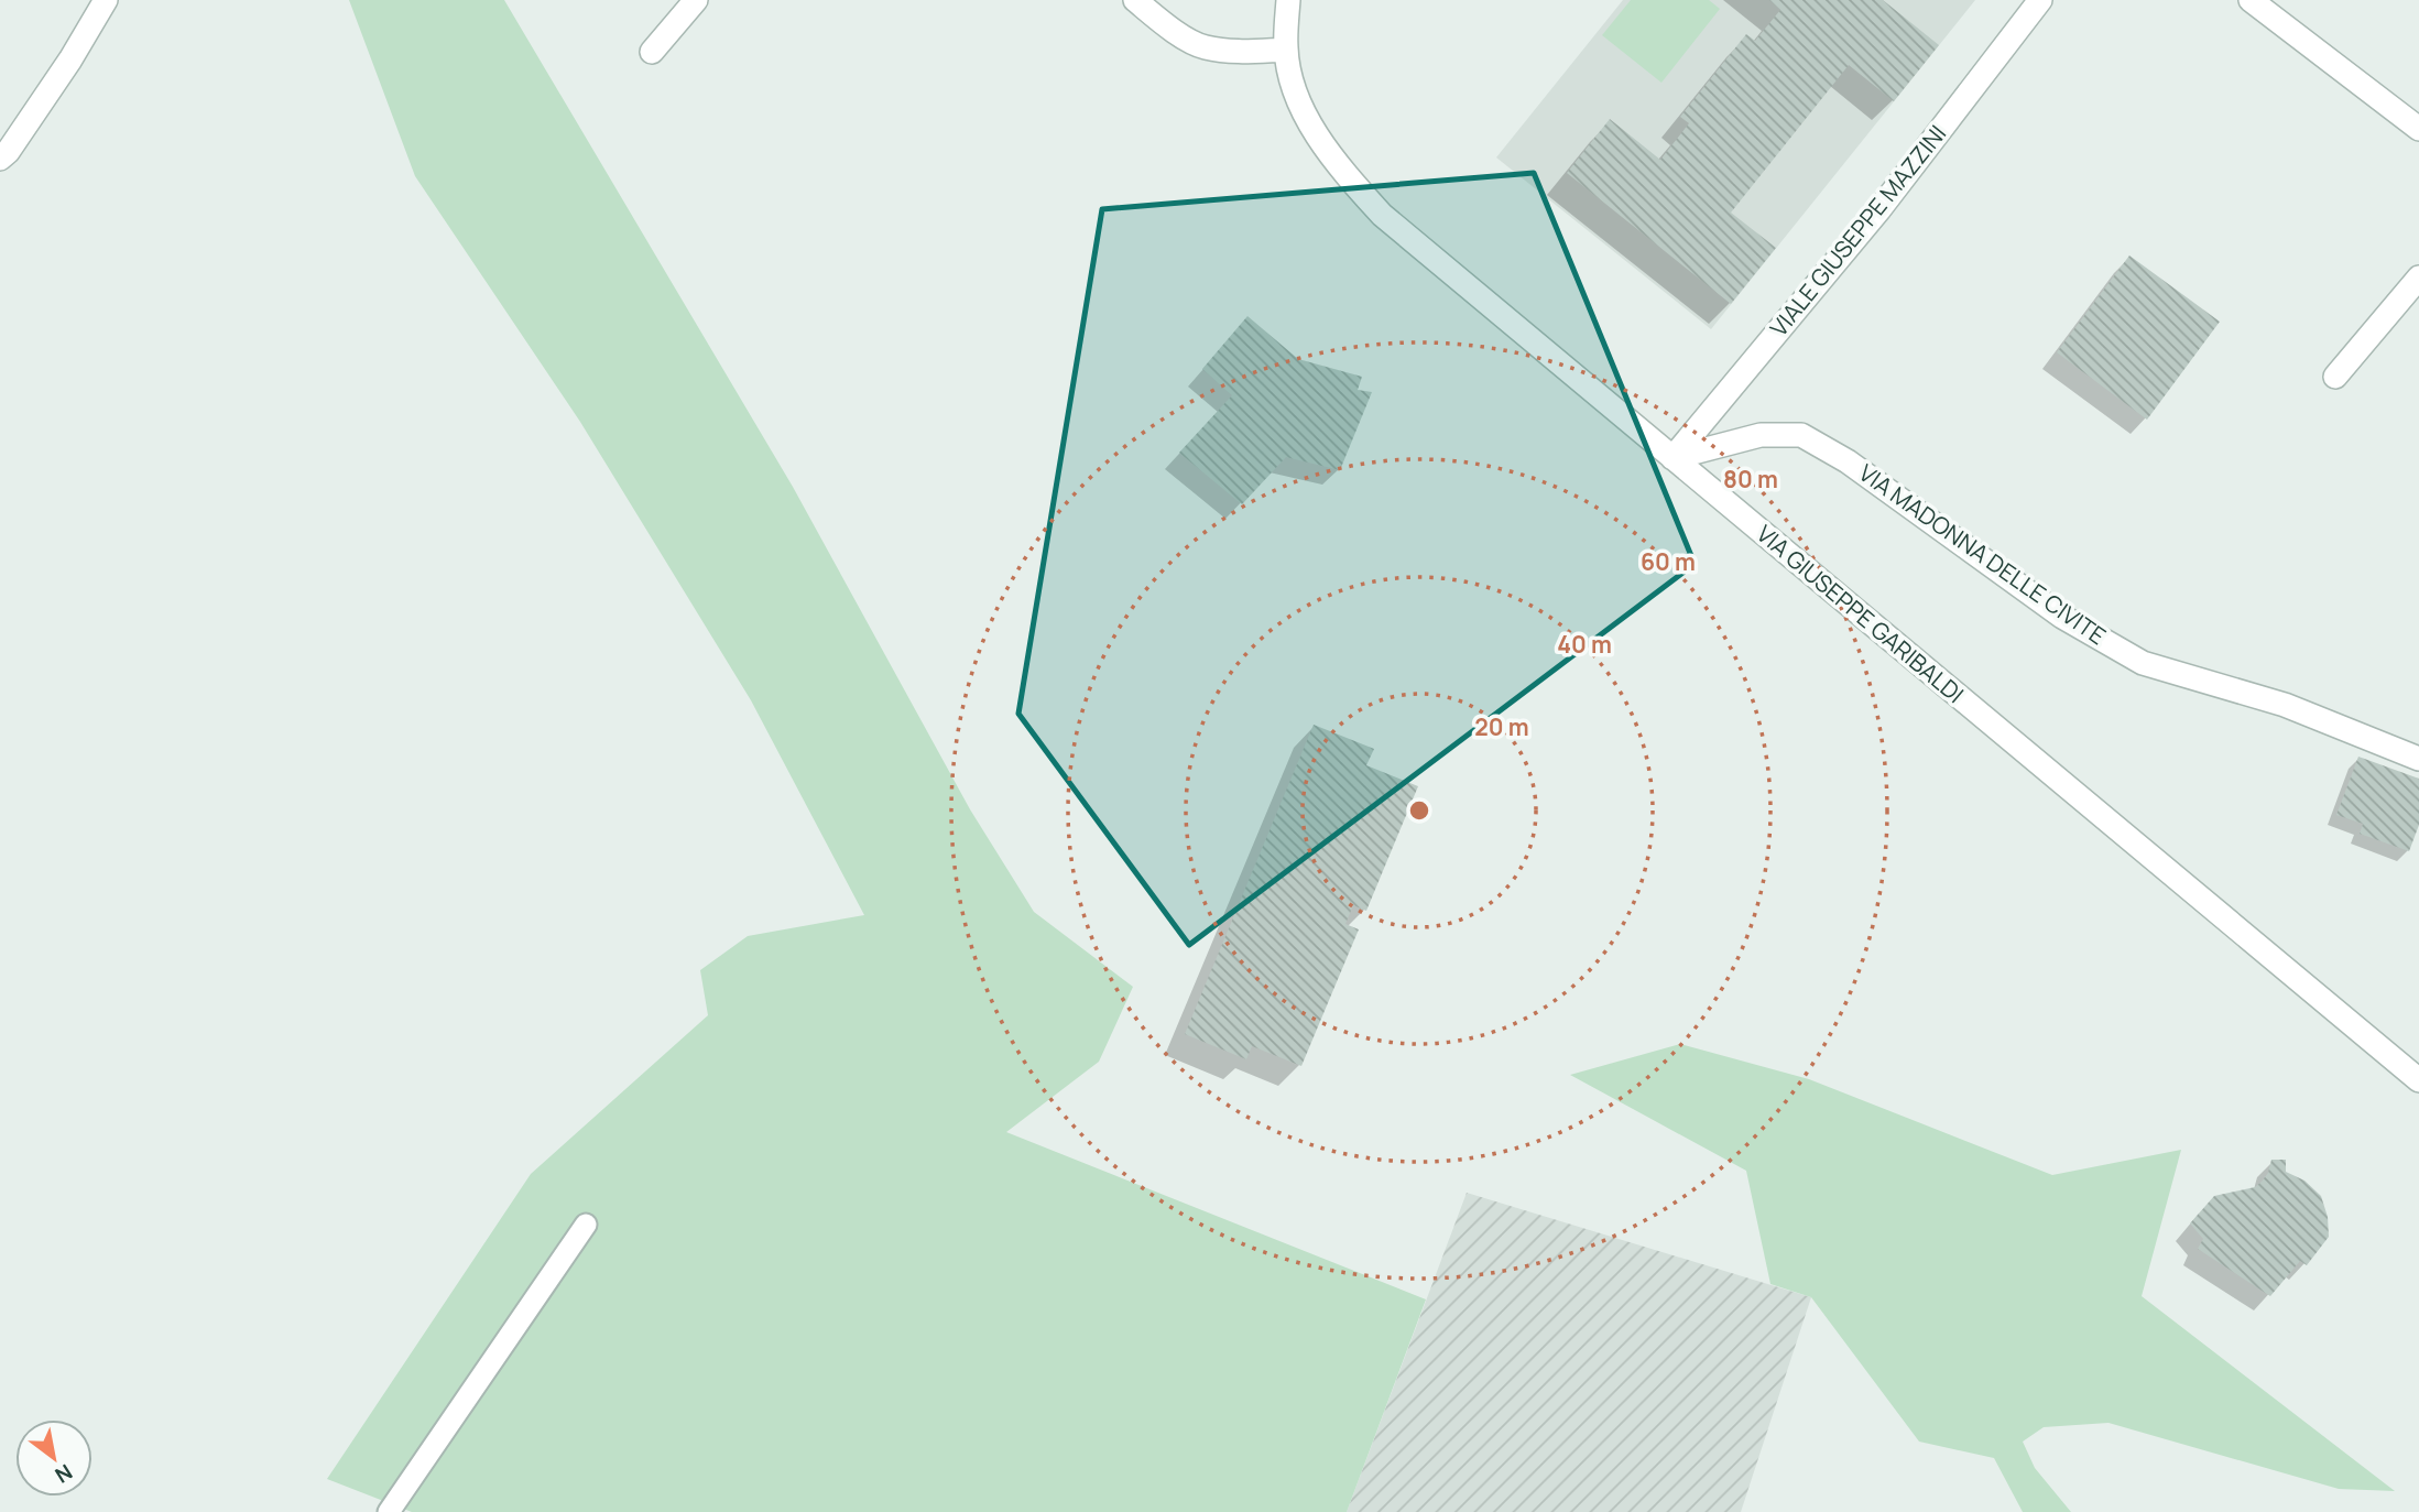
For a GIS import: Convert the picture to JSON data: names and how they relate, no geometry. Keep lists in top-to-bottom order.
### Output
{
  "streets": {
    "street": ["VIALE GIUSEPPE MAZZINI", "VIA MADONNA DELLE CIVITE", "VIA GIUSEPPE GARIBALDI"]
  },
  "crossings": [
    ["VIALE GIUSEPPE MAZZINI", "VIA MADONNA DELLE CIVITE"],
    ["VIALE GIUSEPPE MAZZINI", "VIA GIUSEPPE GARIBALDI"],
    ["VIA MADONNA DELLE CIVITE", "VIA GIUSEPPE GARIBALDI"]
  ],
  "north": "bottom right",
  "rings": [
    "80 m",
    "60 m",
    "40 m",
    "20 m"
  ]
}
